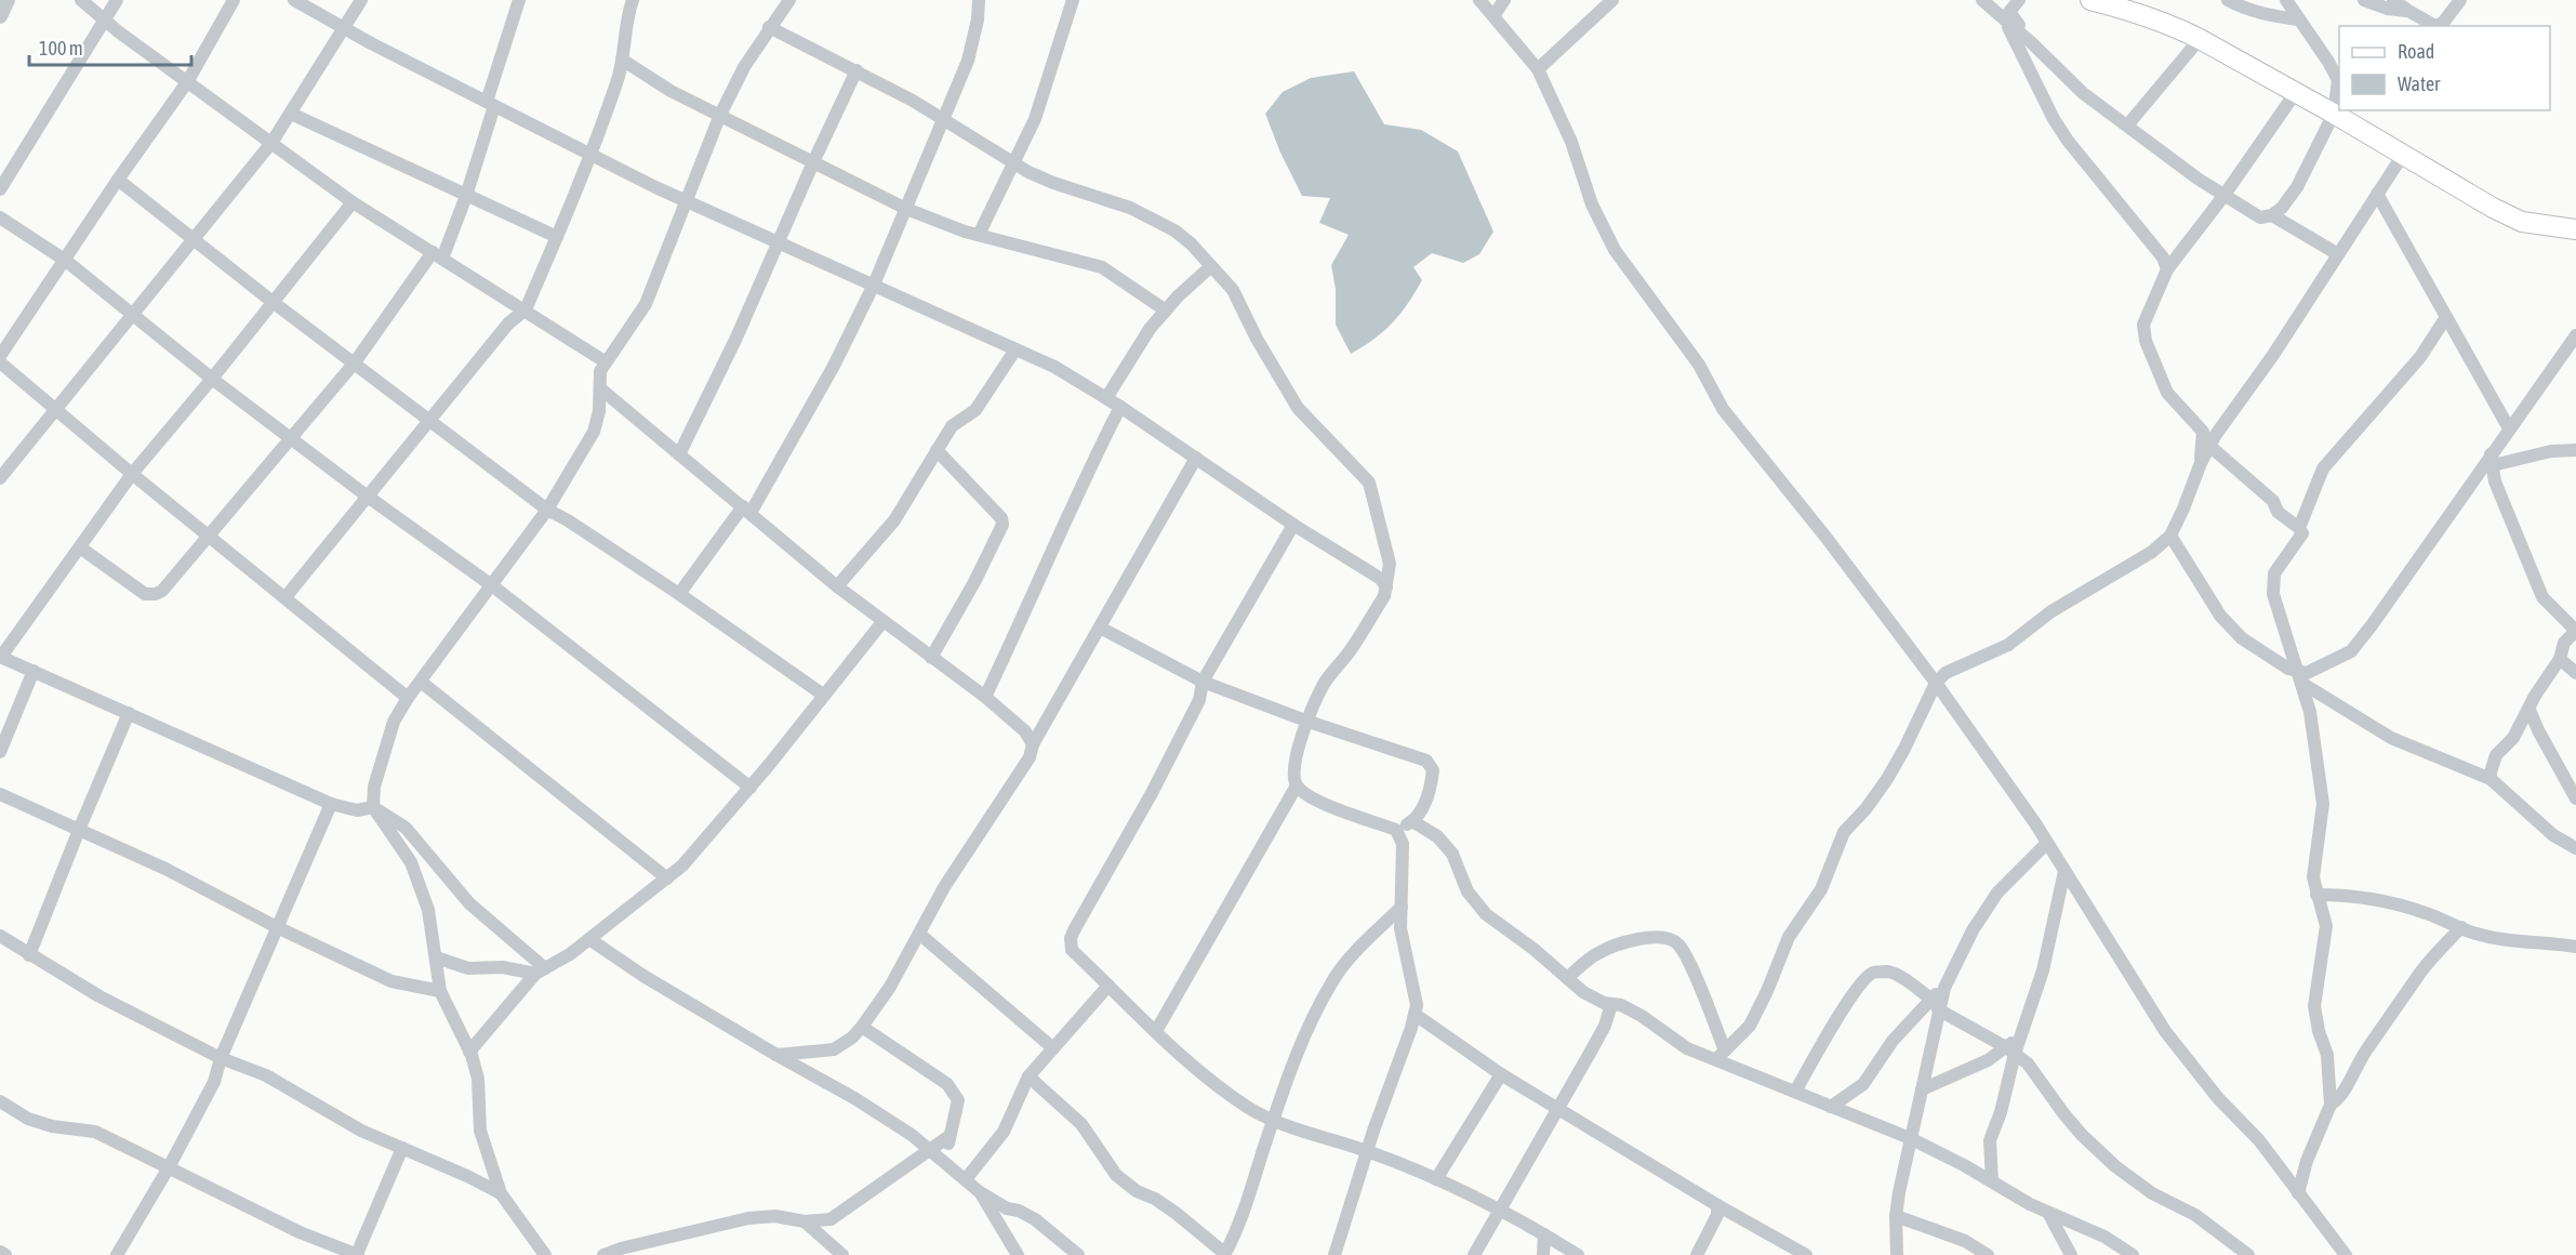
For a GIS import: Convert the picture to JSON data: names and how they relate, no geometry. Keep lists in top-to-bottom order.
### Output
{
  "legend": ["Road", "Water"],
  "scale_bar": "100 m"
}
